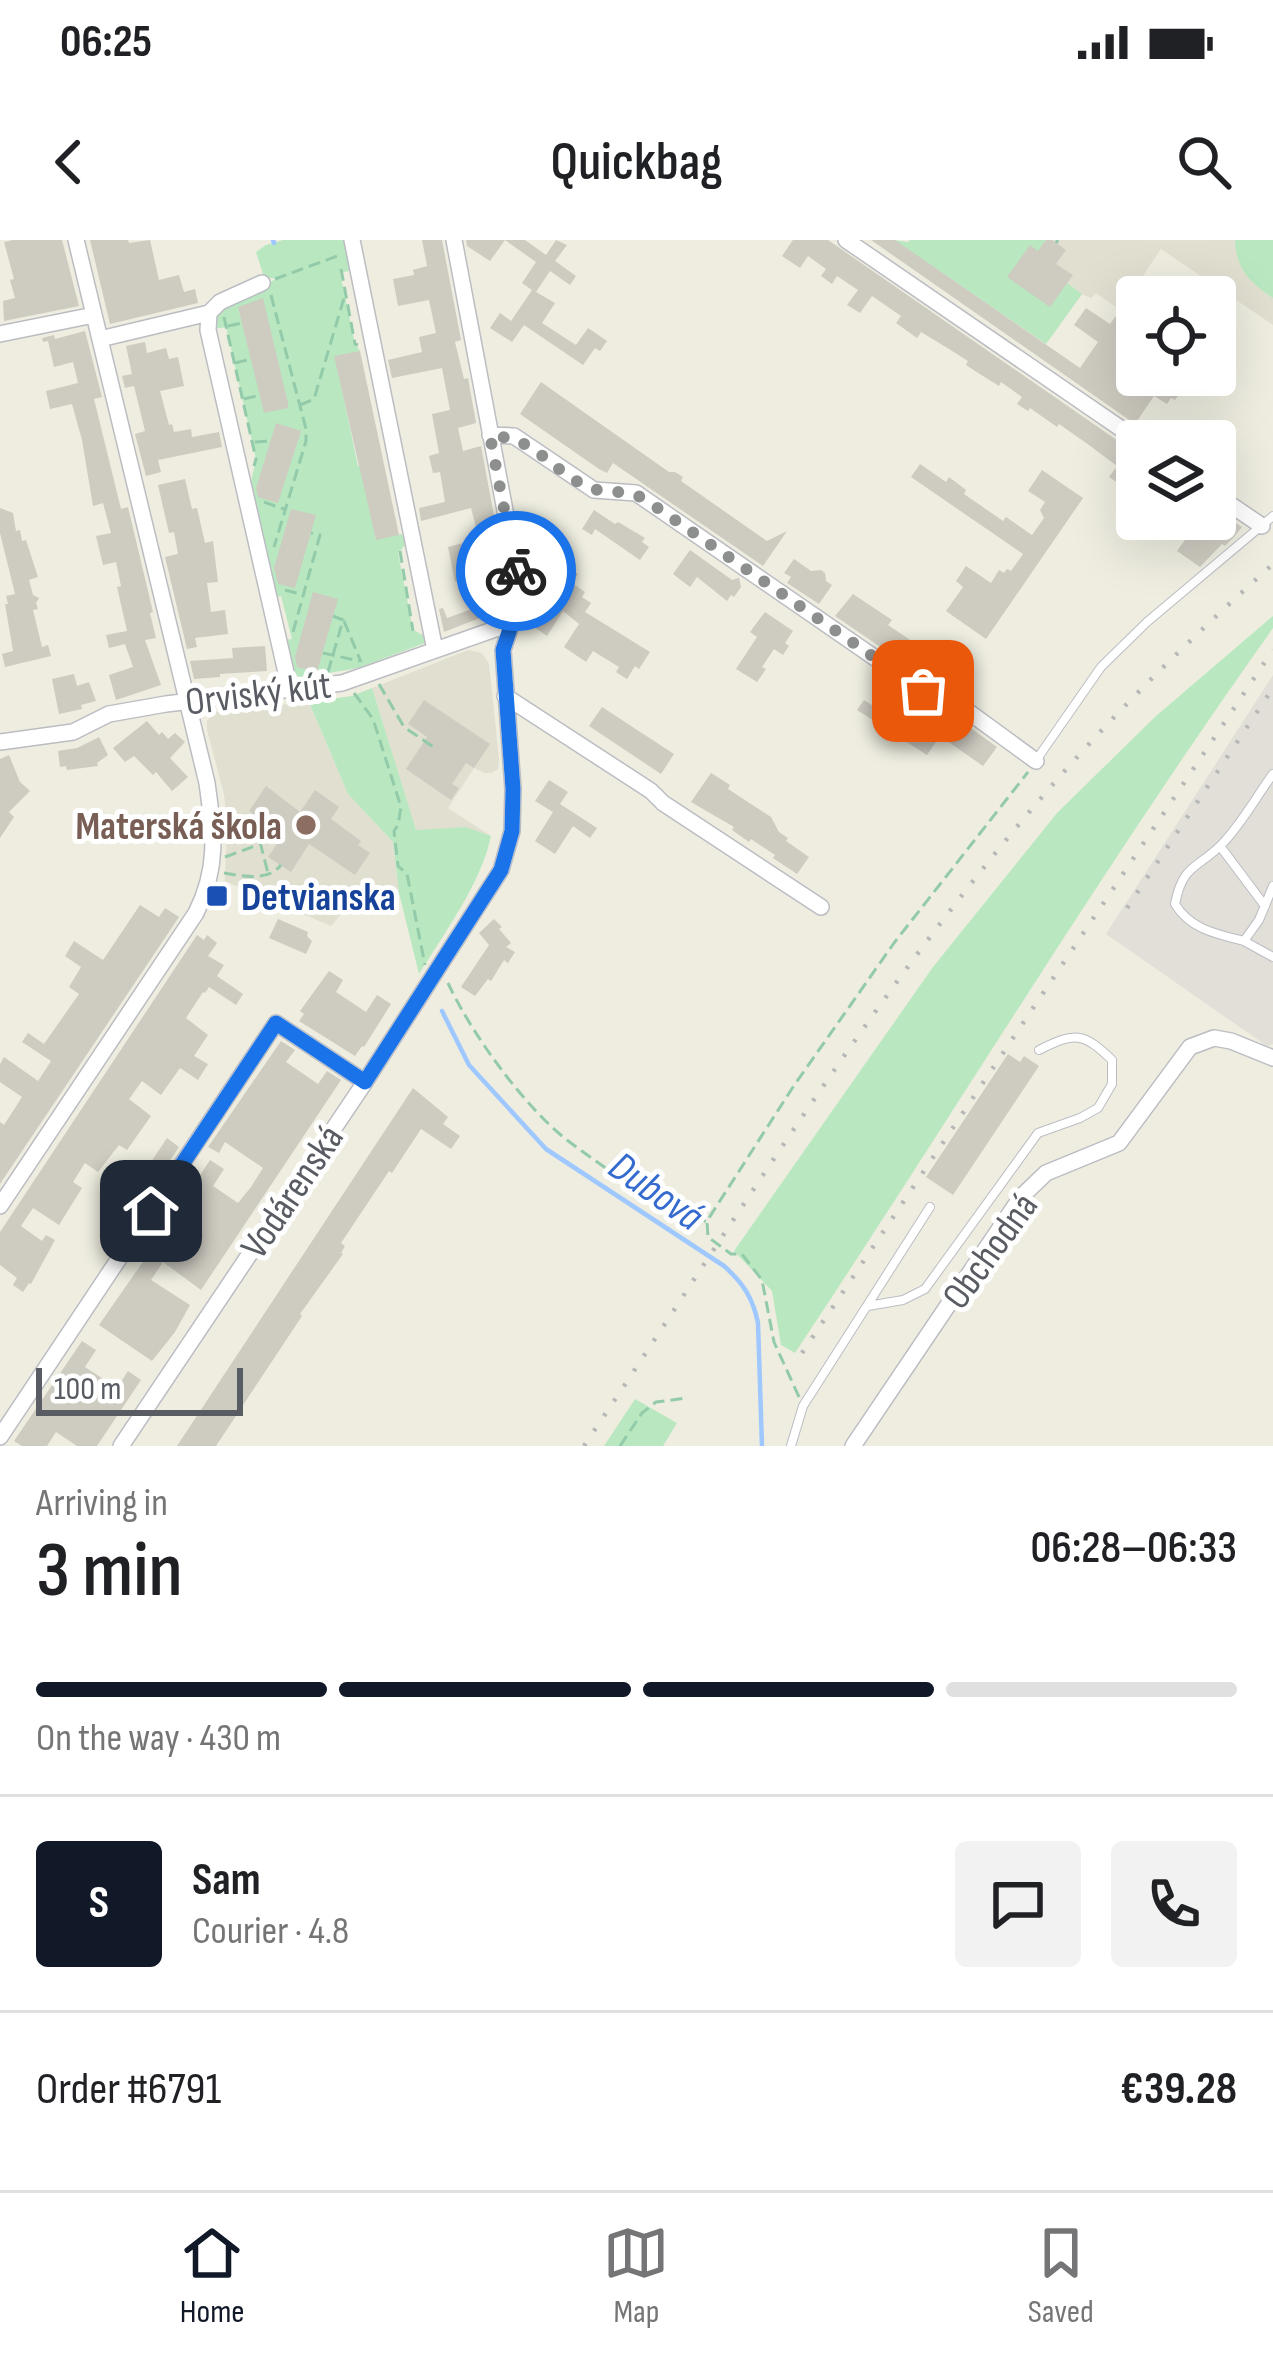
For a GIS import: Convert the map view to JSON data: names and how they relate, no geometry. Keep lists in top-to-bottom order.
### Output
{
  "streets": {
    "street": ["Orviský kút", "Vodárenská", "Obchodná"]
  },
  "crossings": [
    ["Orviský kút", "Vodárenská"]
  ],
  "water": ["Dubová"],
  "places": {
    "other": ["Materská škola"],
    "transit": ["Detvianska"]
  },
  "scale_bar": "100 m",
  "page": {
    "status": "06:25",
    "header": "Quickbag",
    "scale": "100 m",
    "heading": ["3 min", "Arriving in", "06:28–06:33"],
    "panel": [
      "Sam",
      "Courier · 4.8",
      "Order #6791",
      "€39.28"
    ],
    "bar": "On the way · 430 m",
    "round": "S",
    "tabs": ["Home", "Map", "Saved"]
  }
}
